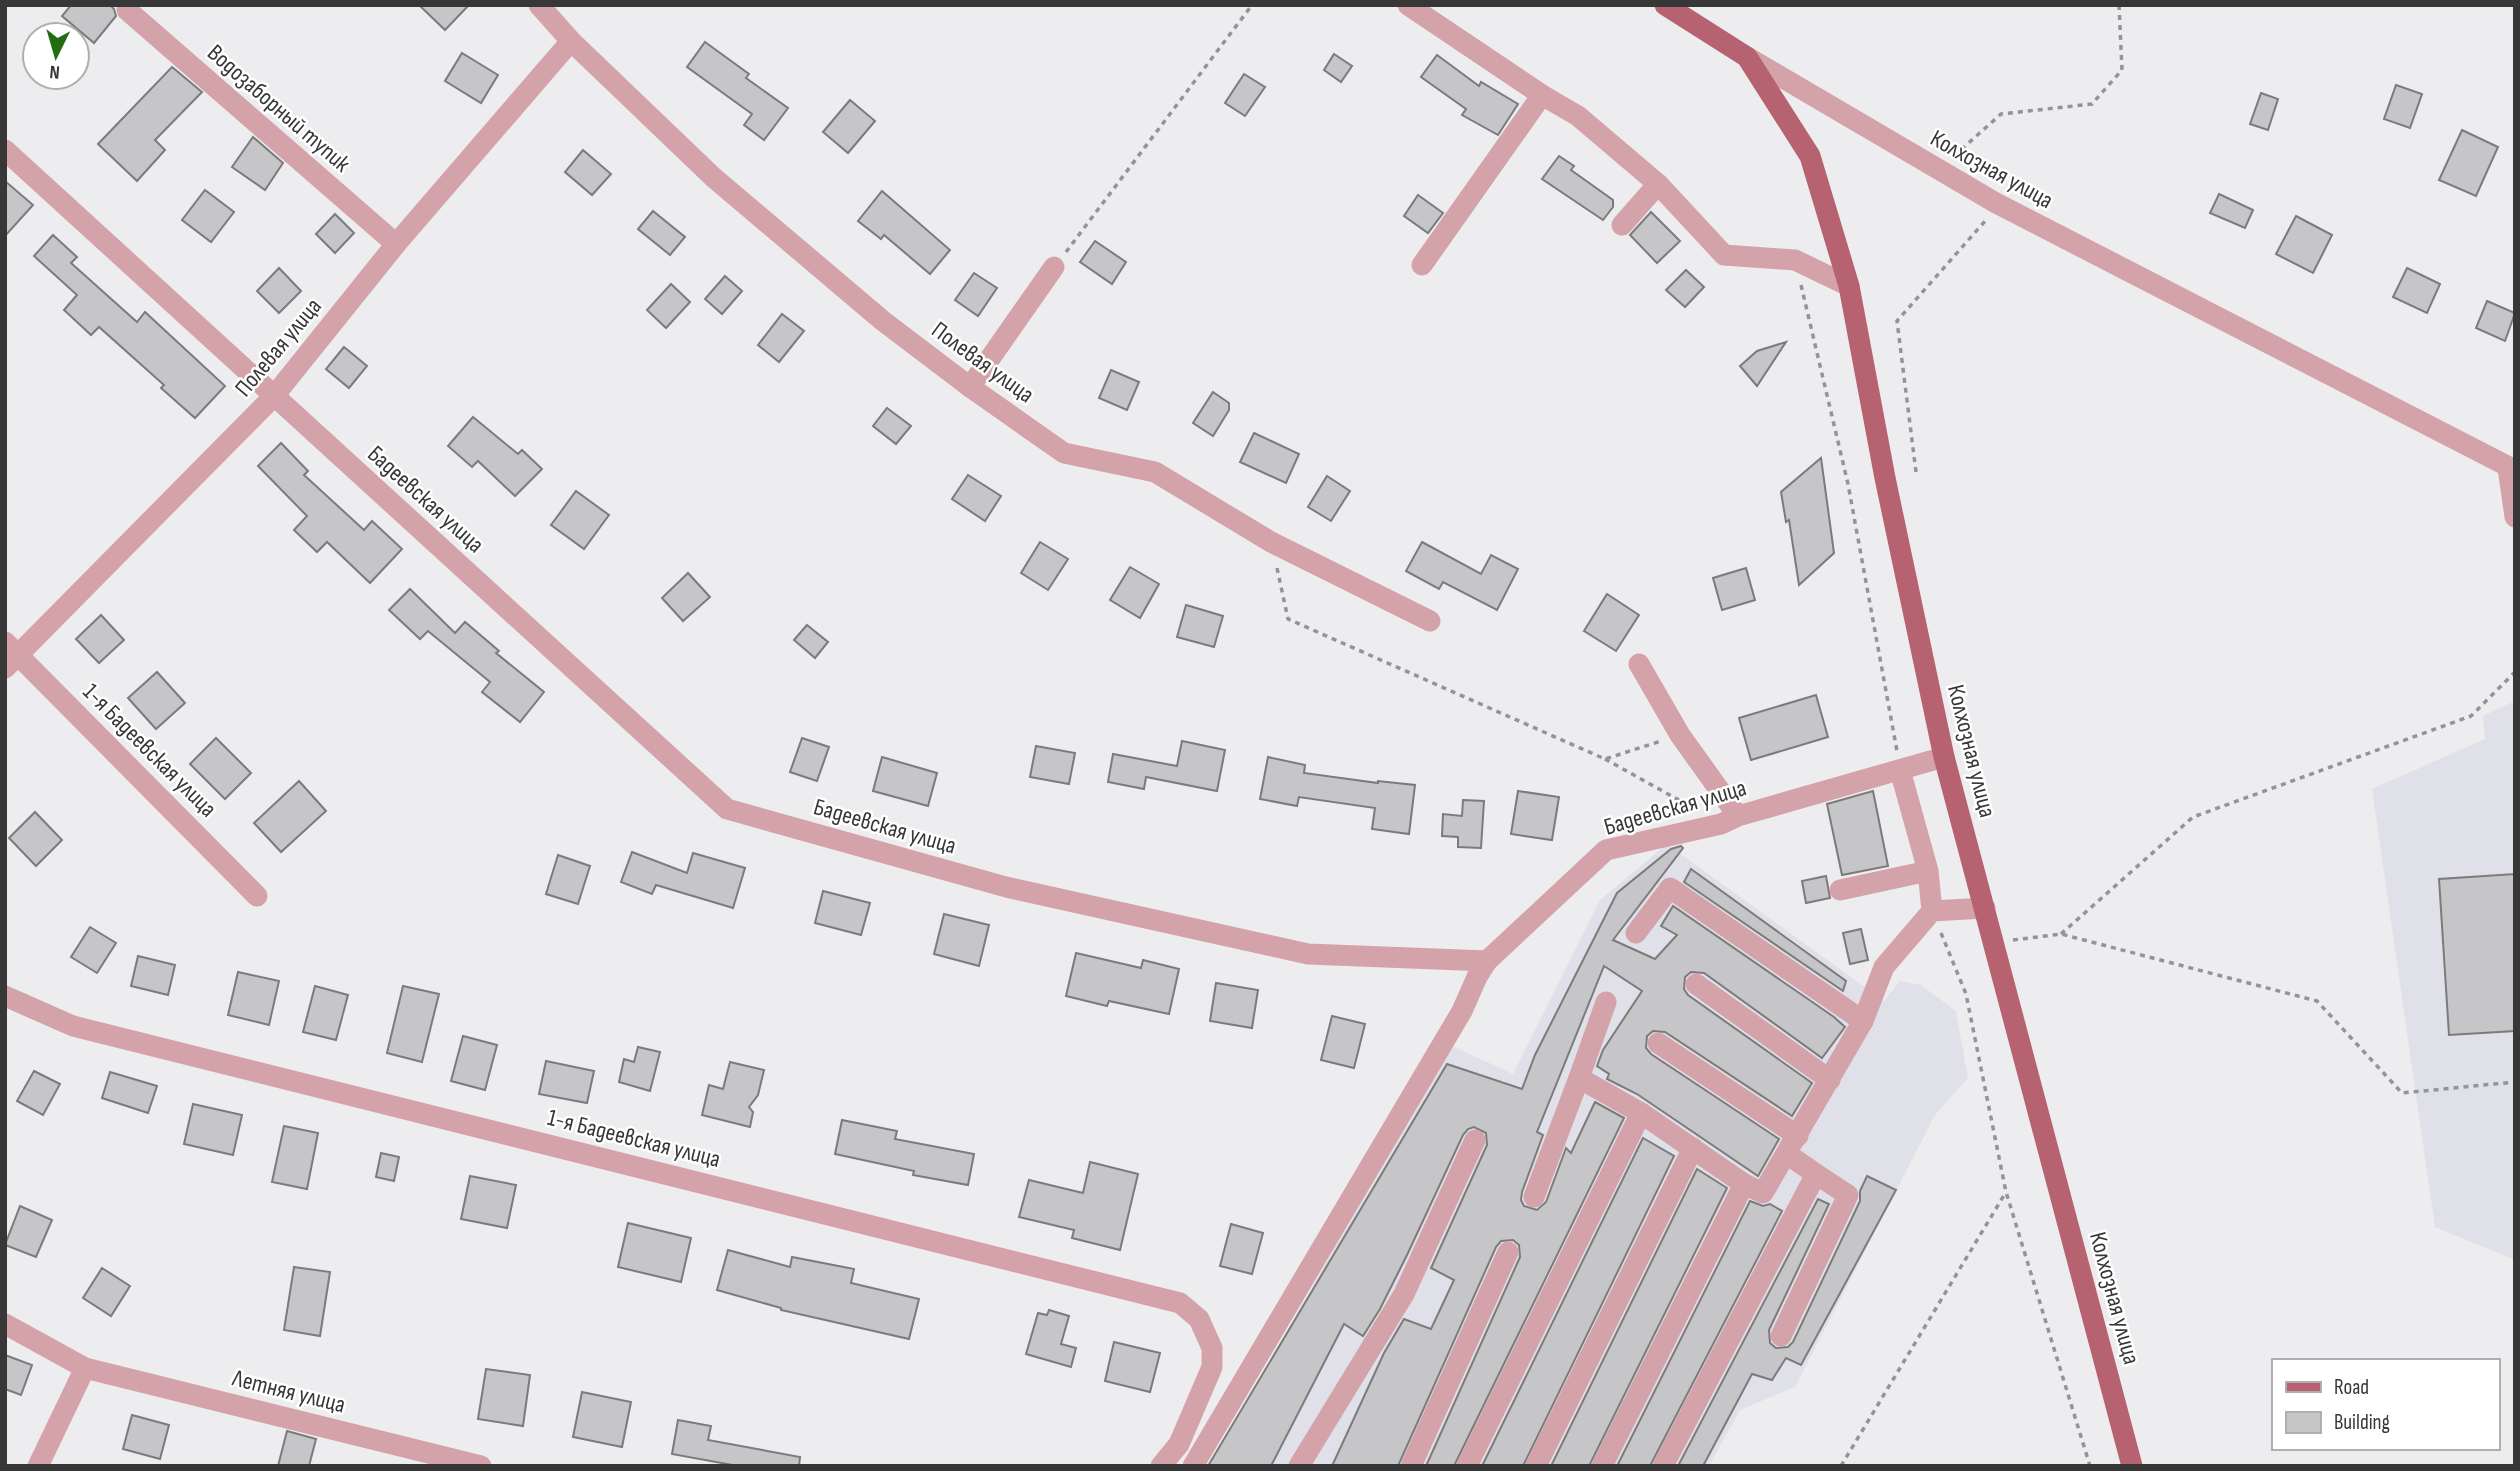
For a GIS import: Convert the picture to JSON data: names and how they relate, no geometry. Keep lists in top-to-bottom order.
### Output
{
  "streets": {
    "main road": ["Колхозная улица"],
    "street": [
      "Водозаборный тупик",
      "Полевая улица",
      "Бадеевская улица",
      "1-я Бадеевская улица",
      "Летняя улица"
    ]
  },
  "crossings": [
    ["Водозаборный тупик", "Полевая улица"],
    ["Колхозная улица", "Бадеевская улица"],
    ["Полевая улица", "Бадеевская улица"],
    ["Полевая улица", "1-я Бадеевская улица"]
  ],
  "legend": ["Road", "Building"],
  "north": "bottom"
}
